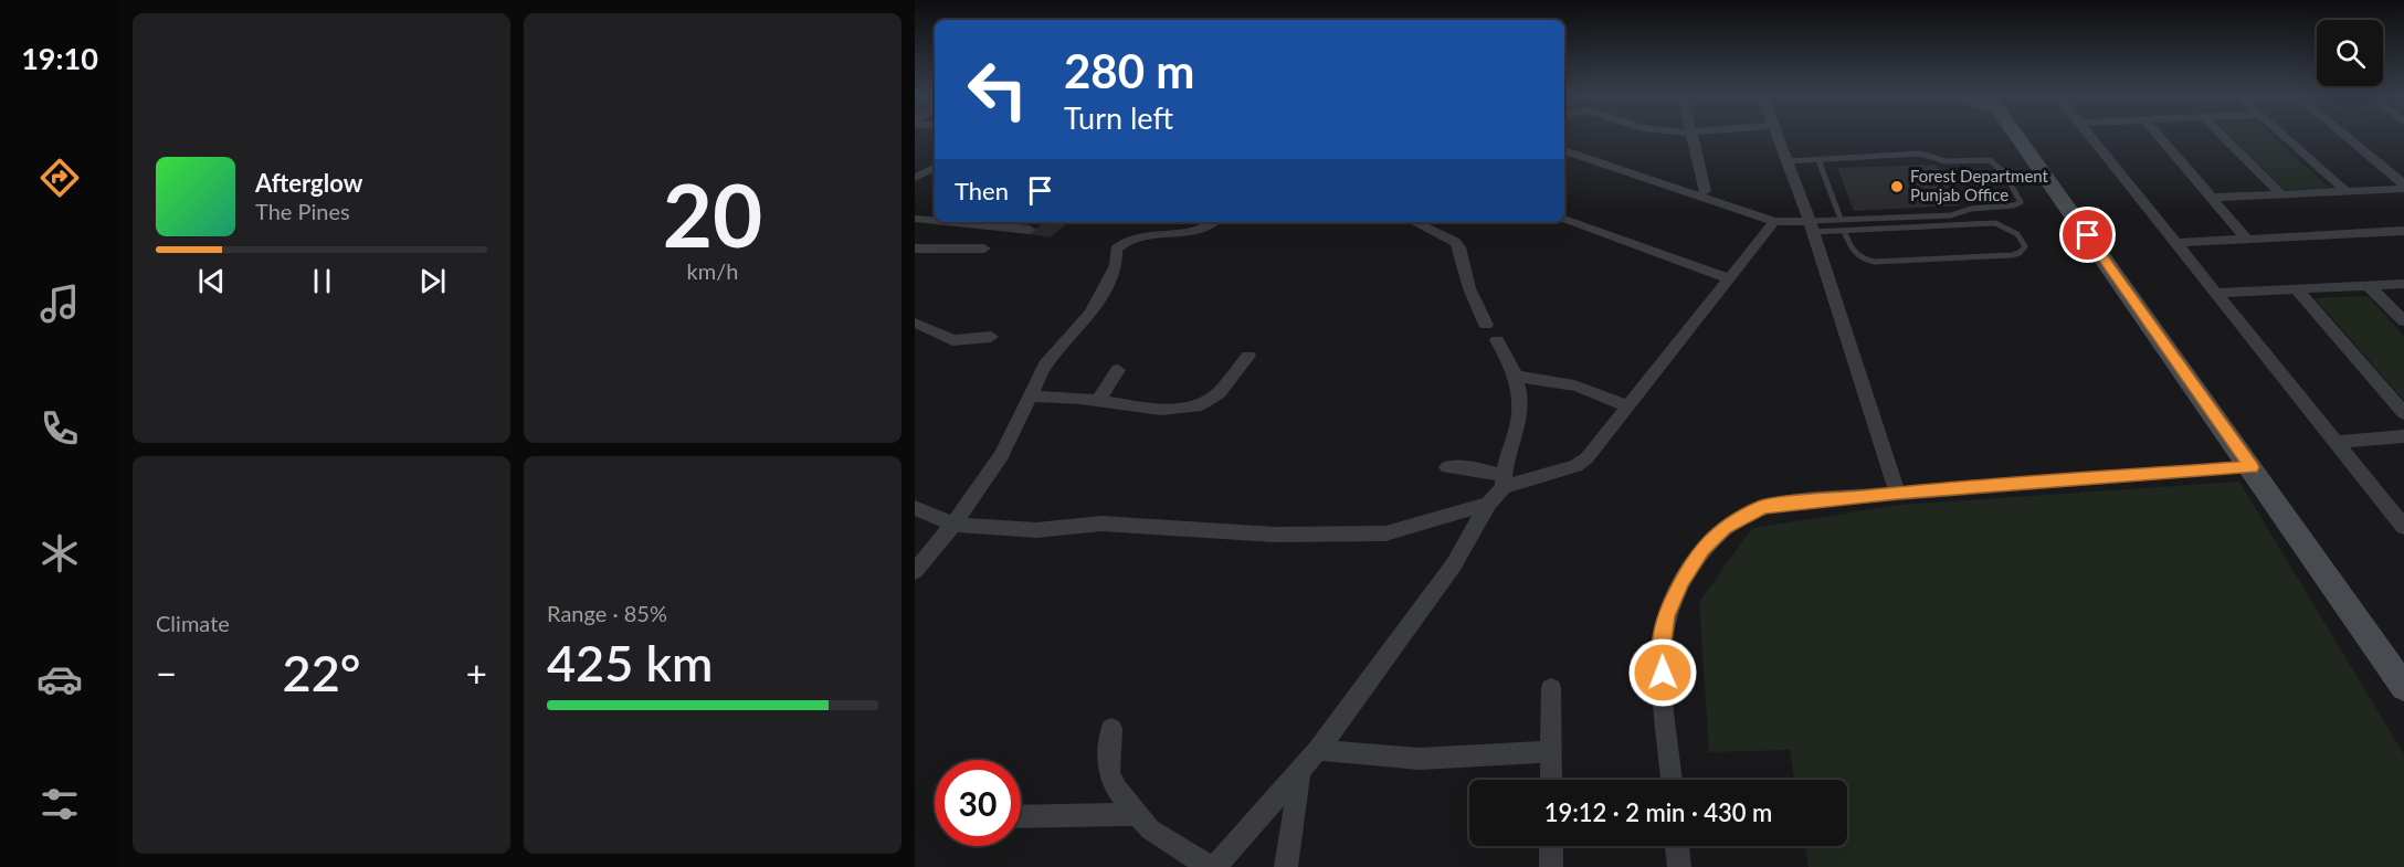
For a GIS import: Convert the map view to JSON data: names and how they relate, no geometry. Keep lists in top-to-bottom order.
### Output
{
  "places": ["Forest Department Punjab Office"],
  "page": {
    "tabs": "19:10",
    "tile": [
      ["20", "km/h"],
      "Climate",
      ["Range · 85%", "425 km"]
    ],
    "turn": ["280 m", "Turn left"],
    "song": ["Afterglow", "The Pines"],
    "then": "Then",
    "heat": ["−", "22°", "+"],
    "limit": "30",
    "trip": "19:12 · 2 min · 430 m"
  }
}
